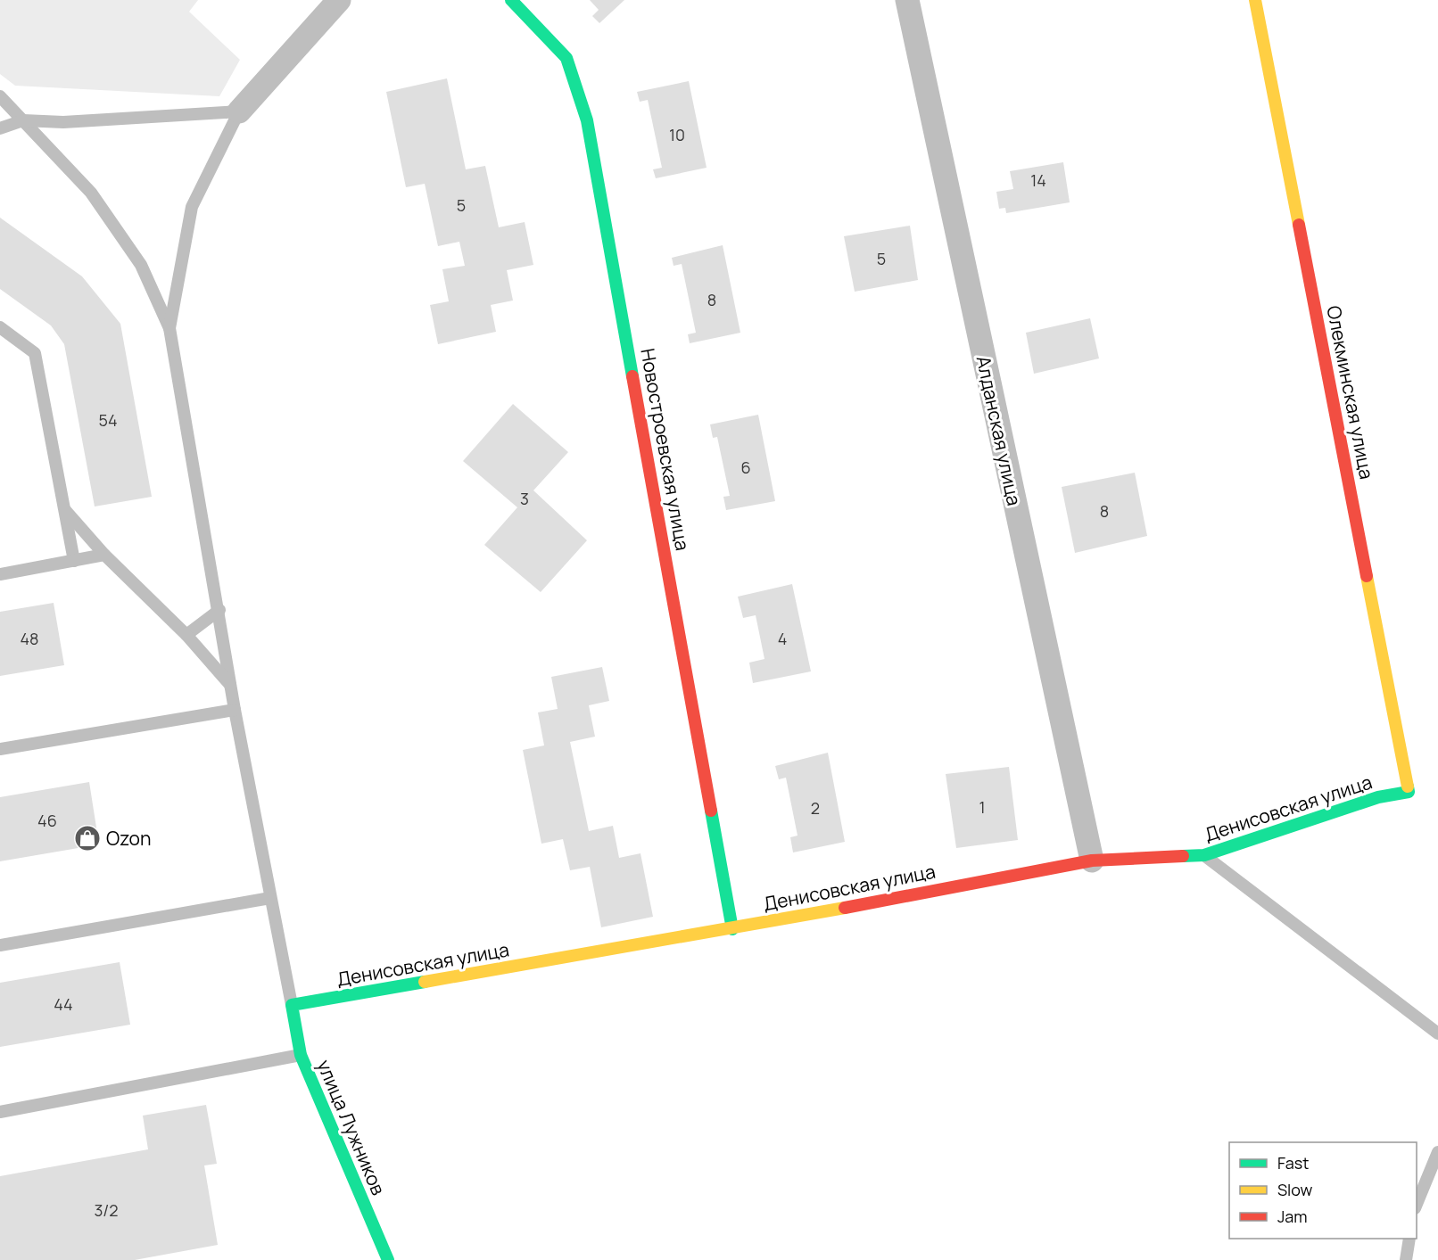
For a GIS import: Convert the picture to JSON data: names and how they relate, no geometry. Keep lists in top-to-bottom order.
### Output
{
  "streets": {
    "street": [
      "Олекминская улица",
      "Алданская улица",
      "Новостроевская улица",
      "Денисовская улица",
      "улица Лужников"
    ]
  },
  "crossings": [
    ["Олекминская улица", "Денисовская улица"],
    ["Алданская улица", "Денисовская улица"],
    ["Новостроевская улица", "Денисовская улица"],
    ["Денисовская улица", "улица Лужников"]
  ],
  "places": {
    "shop": ["Ozon"]
  },
  "house_numbers": [
    "10",
    "14",
    "5",
    "5",
    "8",
    "54",
    "6",
    "3",
    "8",
    "48",
    "4",
    "1",
    "2",
    "46",
    "44",
    "3/2"
  ],
  "legend": ["Fast", "Slow", "Jam"]
}
